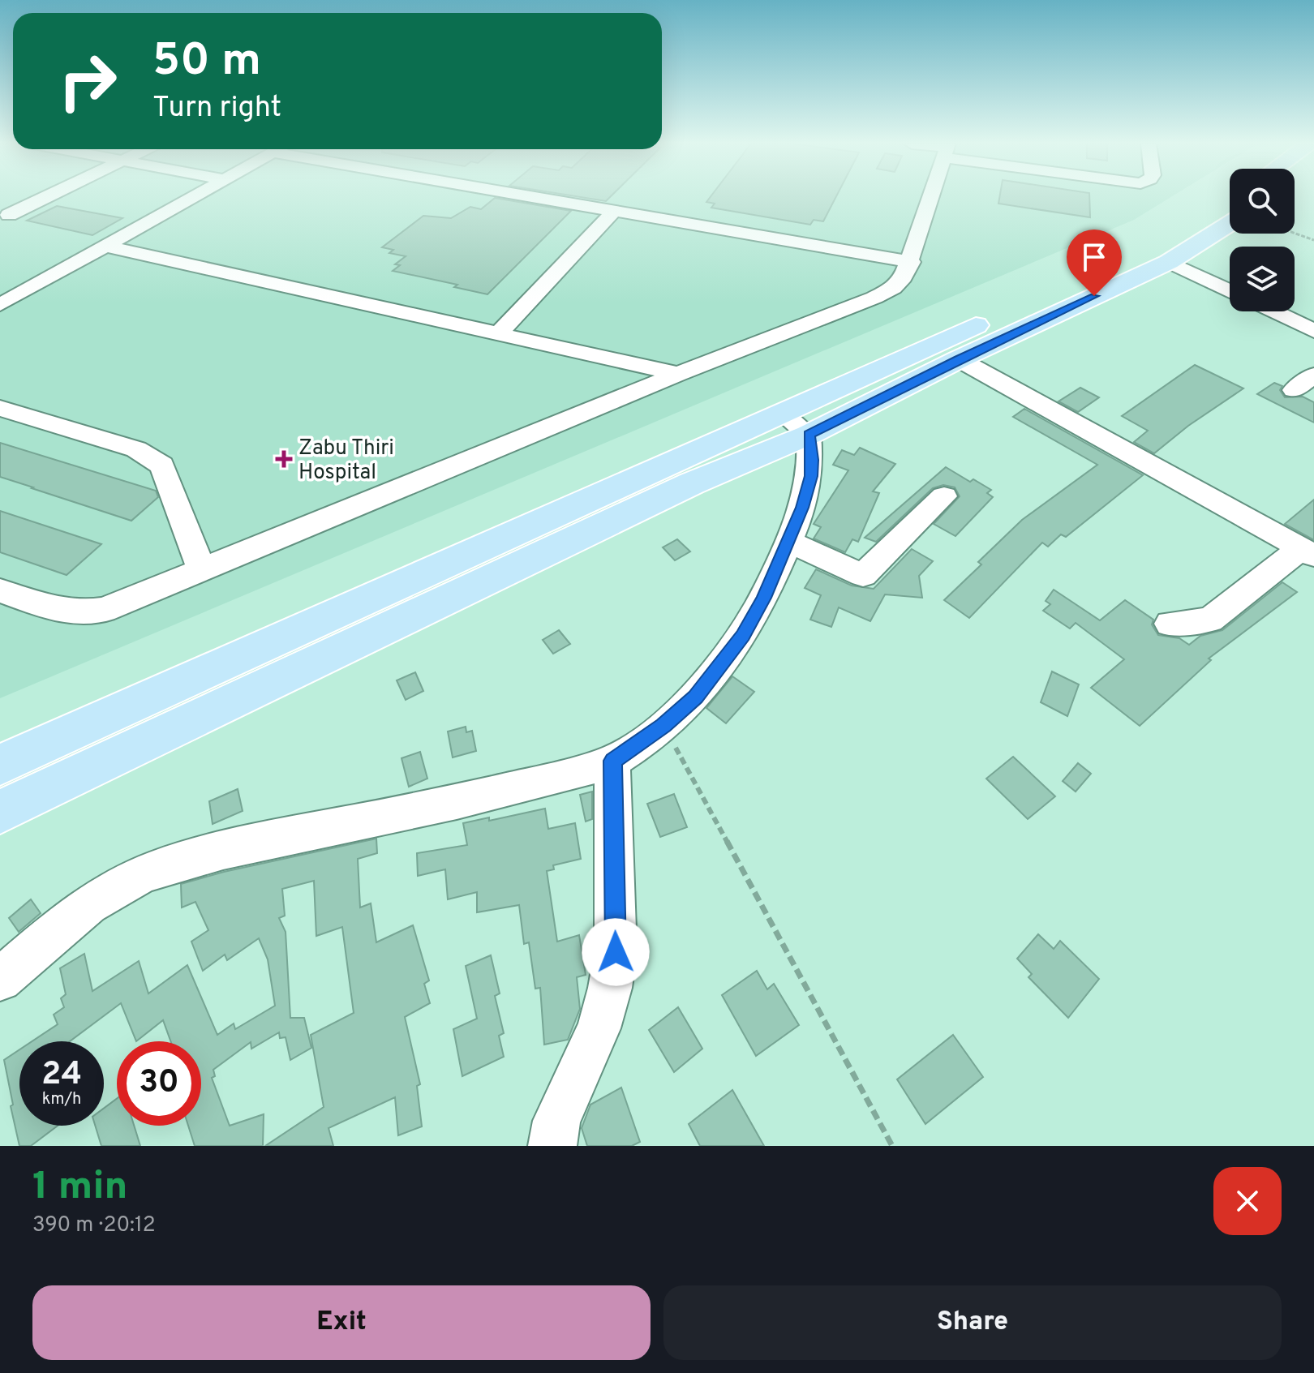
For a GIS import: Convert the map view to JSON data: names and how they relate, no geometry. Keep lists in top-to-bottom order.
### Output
{
  "places": {
    "health": ["Zabu Thiri Hospital"]
  },
  "page": {
    "turn": ["50 m", "Turn right"],
    "speed": "24 km/h",
    "limit": "30",
    "heading": ["1 min", "390 m · 20:12"],
    "buttons": ["Exit", "Share"]
  }
}
